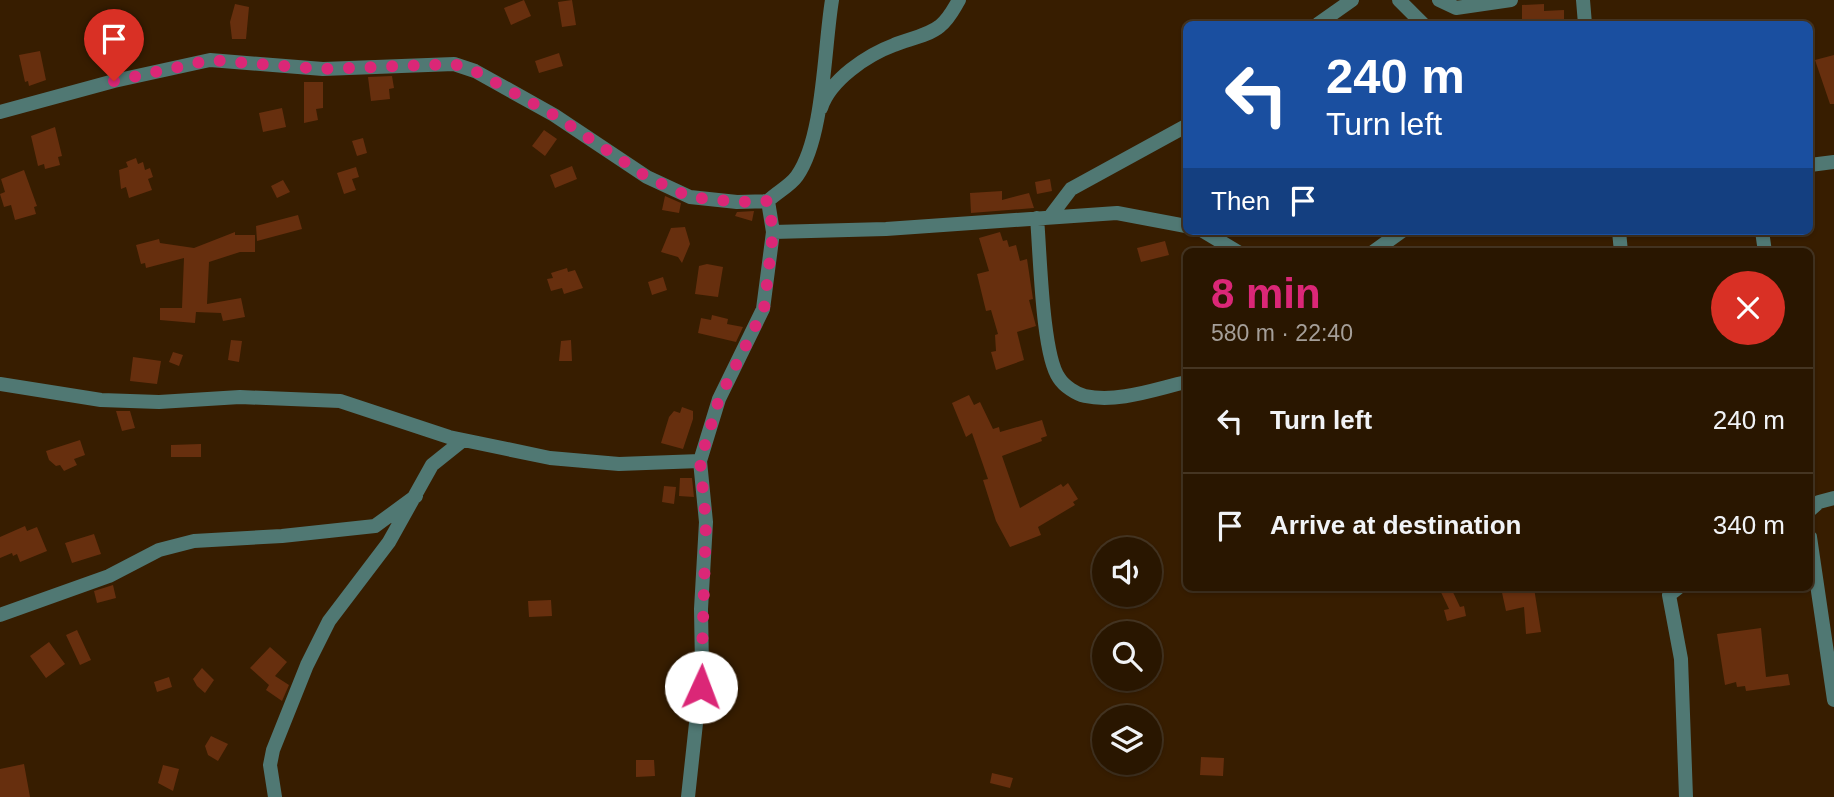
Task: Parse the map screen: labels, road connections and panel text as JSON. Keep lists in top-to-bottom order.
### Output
{
  "page": {
    "turn": ["240 m", "Turn left"],
    "then": "Then",
    "heading": ["8 min", "580 m · 22:40"],
    "list": [
      {
        "name": "Turn left",
        "value": "240 m"
      },
      {
        "name": "Arrive at destination",
        "value": "340 m"
      }
    ]
  }
}
